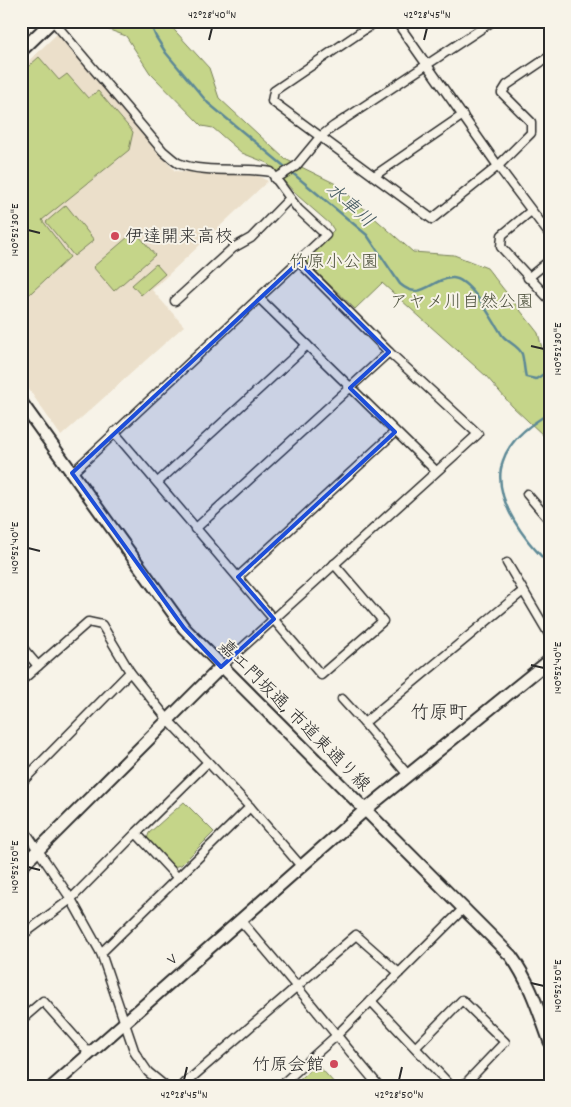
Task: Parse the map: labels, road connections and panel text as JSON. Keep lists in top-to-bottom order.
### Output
{
  "streets": {
    "street": ["嘉エ門坂通, 市道東通り線", "ｖ"]
  },
  "crossings": [
    ["嘉エ門坂通, 市道東通り線", "ｖ"]
  ],
  "districts": ["竹原町"],
  "water": ["水車川"],
  "parks": ["竹原小公園", "アヤメ川自然公園"],
  "places": ["伊達開来高校", "竹原会館"],
  "coordinates": [
    "42°28'40\"N",
    "42°28'45\"N",
    "140°52'30\"E",
    "140°52'40\"E",
    "140°52'50\"E",
    "42°28'50\"N"
  ]
}
